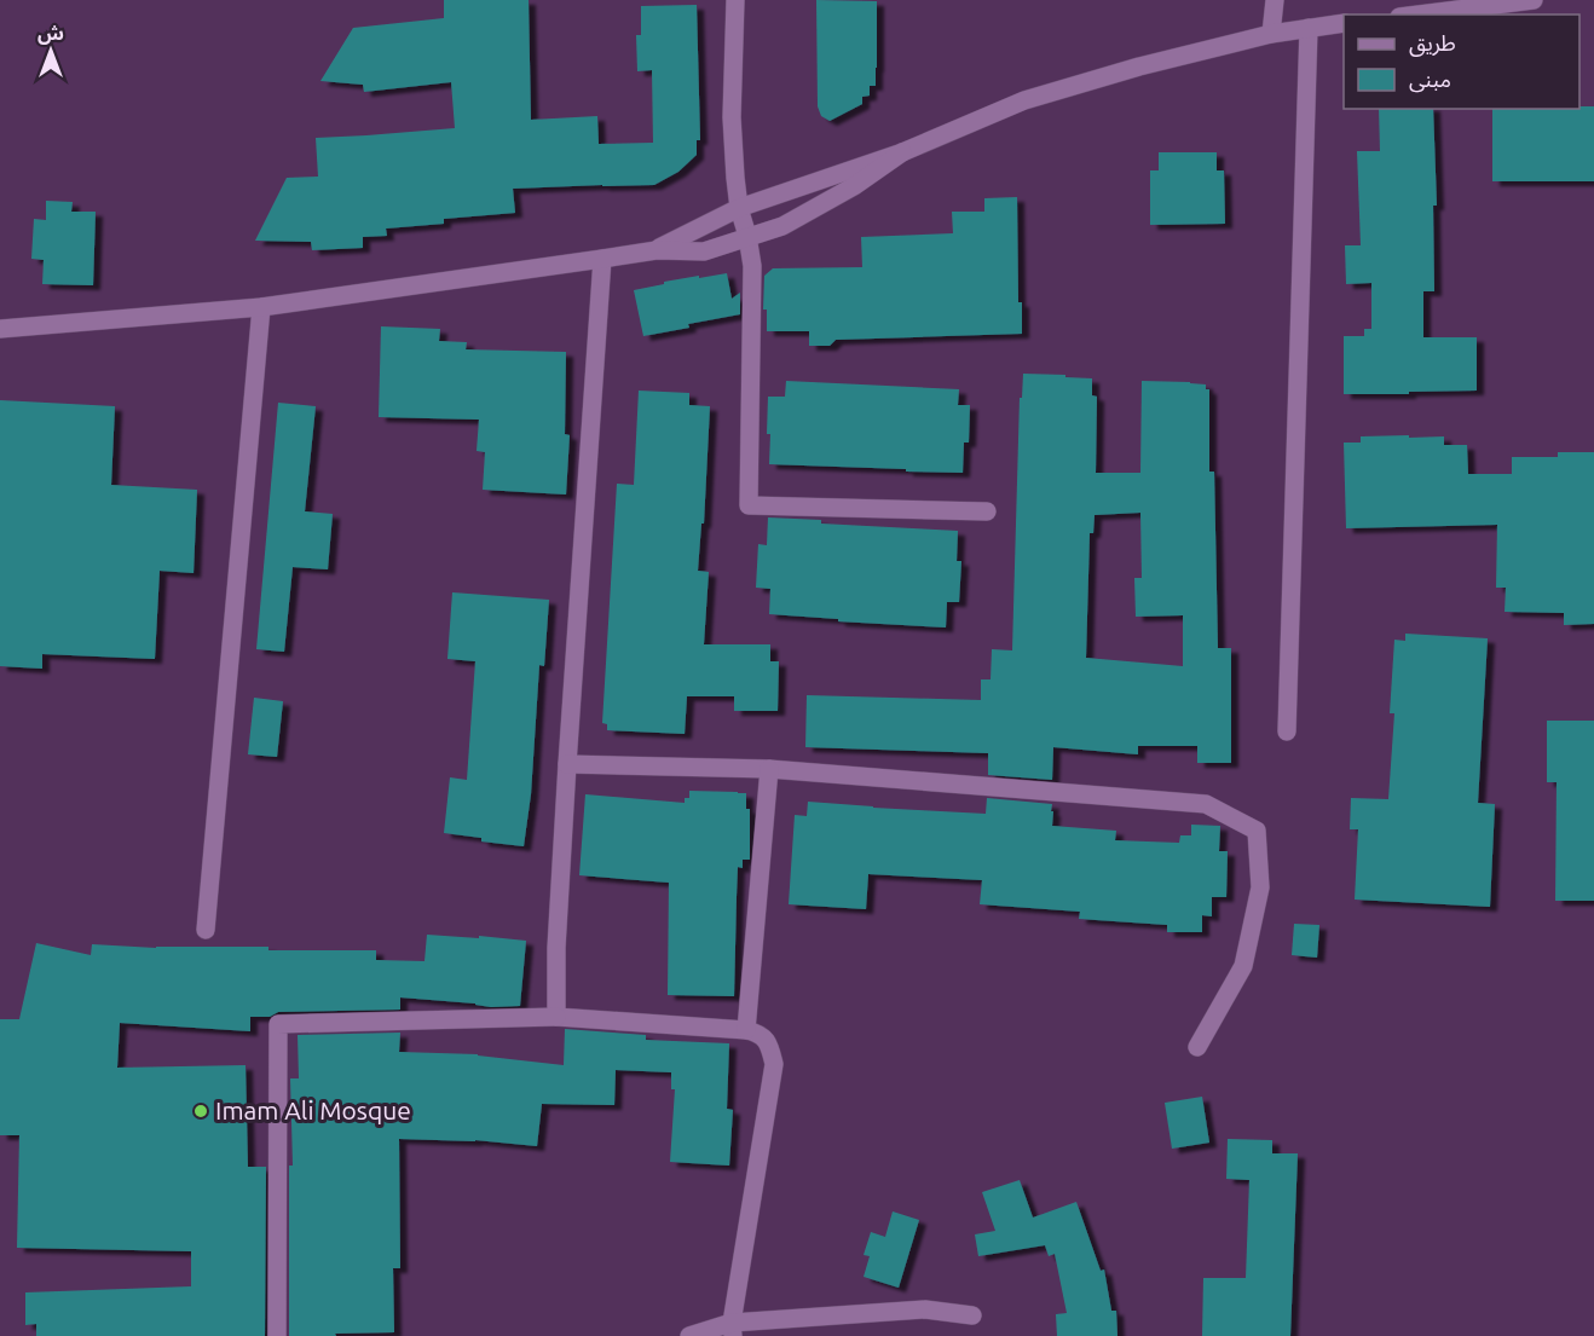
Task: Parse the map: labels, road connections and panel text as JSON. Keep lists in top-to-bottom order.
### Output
{
  "places": ["Imam Ali Mosque"],
  "legend": ["طريق", "مبنى"],
  "north": "top"
}
